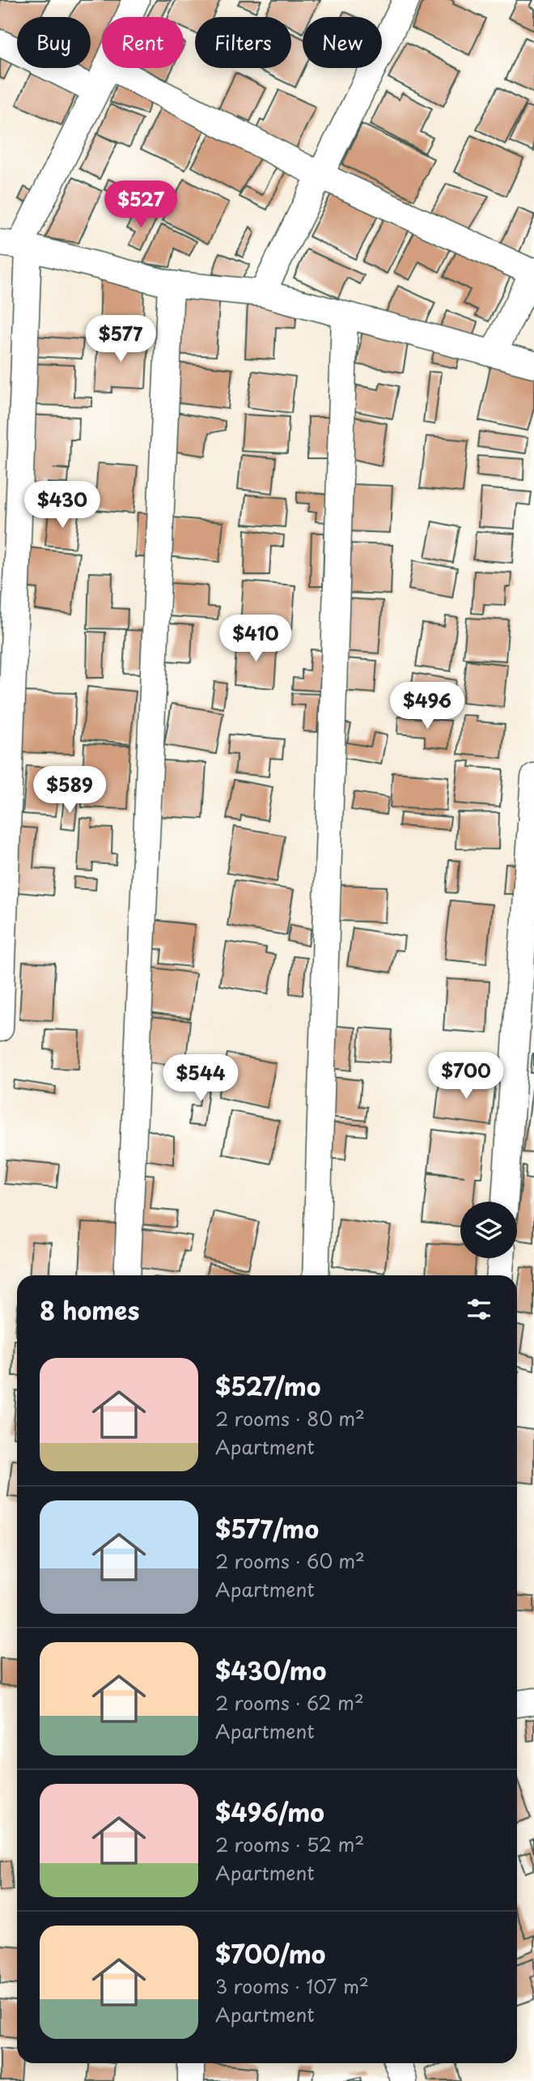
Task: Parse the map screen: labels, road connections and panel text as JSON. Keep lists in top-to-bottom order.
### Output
{
  "page": {
    "chip": [
      "Buy",
      "Rent",
      "Filters",
      "New"
    ],
    "price": [
      "$527",
      "$577",
      "$430",
      "$410",
      "$496",
      "$589",
      "$700",
      "$544"
    ],
    "heading": "8 homes",
    "list": [
      {
        "name": "$527/mo",
        "note": "2 rooms · 80 m² · Apartment"
      },
      {
        "name": "$577/mo",
        "note": "2 rooms · 60 m² · Apartment"
      },
      {
        "name": "$430/mo",
        "note": "2 rooms · 62 m² · Apartment"
      },
      {
        "name": "$496/mo",
        "note": "2 rooms · 52 m² · Apartment"
      },
      {
        "name": "$700/mo",
        "note": "3 rooms · 107 m² · Apartment"
      }
    ]
  }
}
